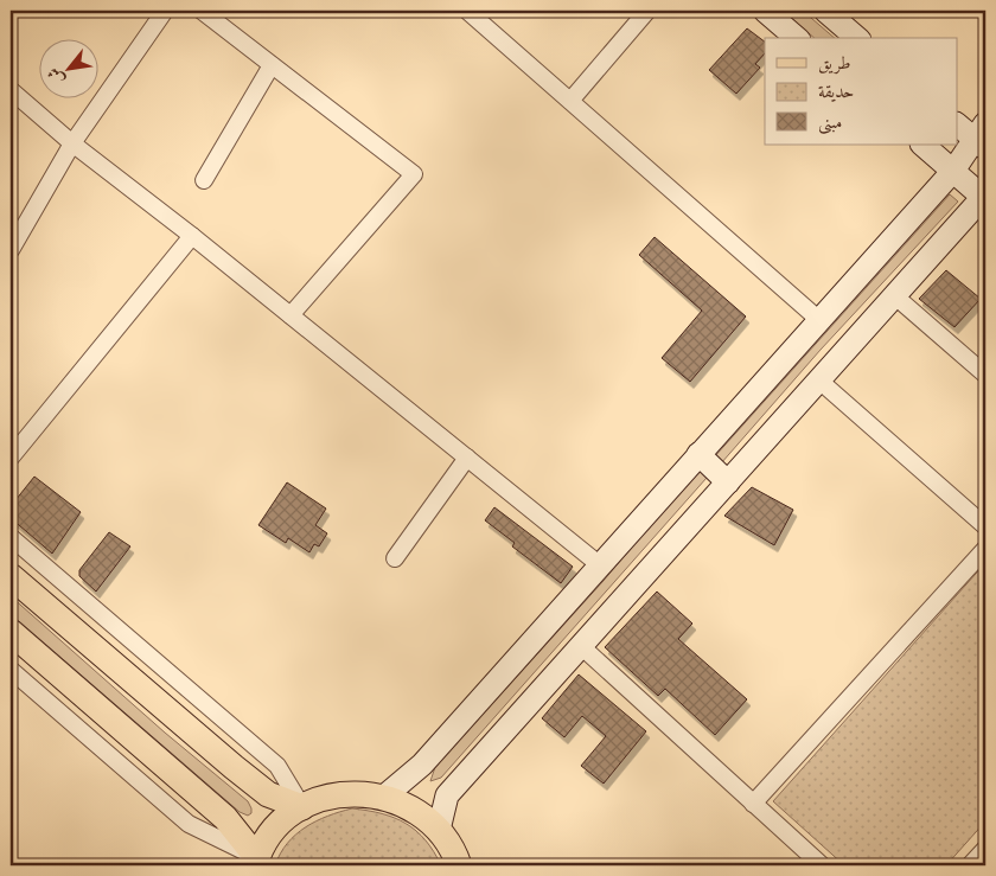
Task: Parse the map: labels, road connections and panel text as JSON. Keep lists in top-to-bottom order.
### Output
{
  "legend": ["طريق", "حديقة", "مبنى"],
  "north": "bottom left"
}
